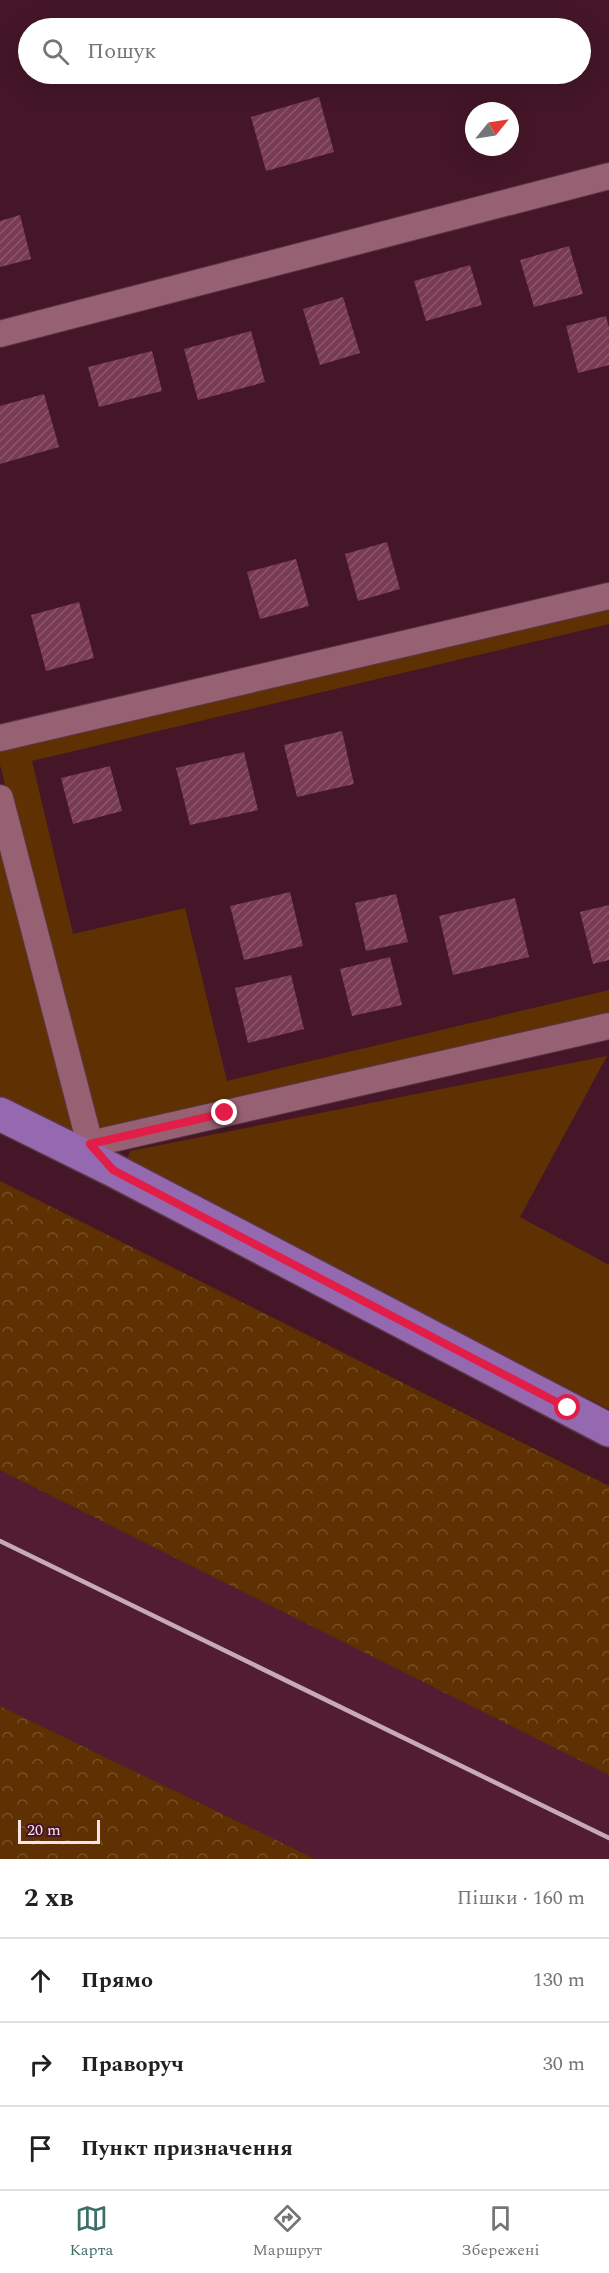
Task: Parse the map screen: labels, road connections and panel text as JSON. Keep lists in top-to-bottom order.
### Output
{
  "scale_bar": "20 m",
  "north": "top right",
  "page": {
    "search": "Пошук",
    "scale": "20 m",
    "heading": ["2 хв", "Пішки · 160 m"],
    "list": [
      ["Прямо", "130 m"],
      ["Праворуч", "30 m"],
      "Пункт призначення"
    ],
    "nav": ["Карта", "Маршрут", "Збережені"]
  }
}
